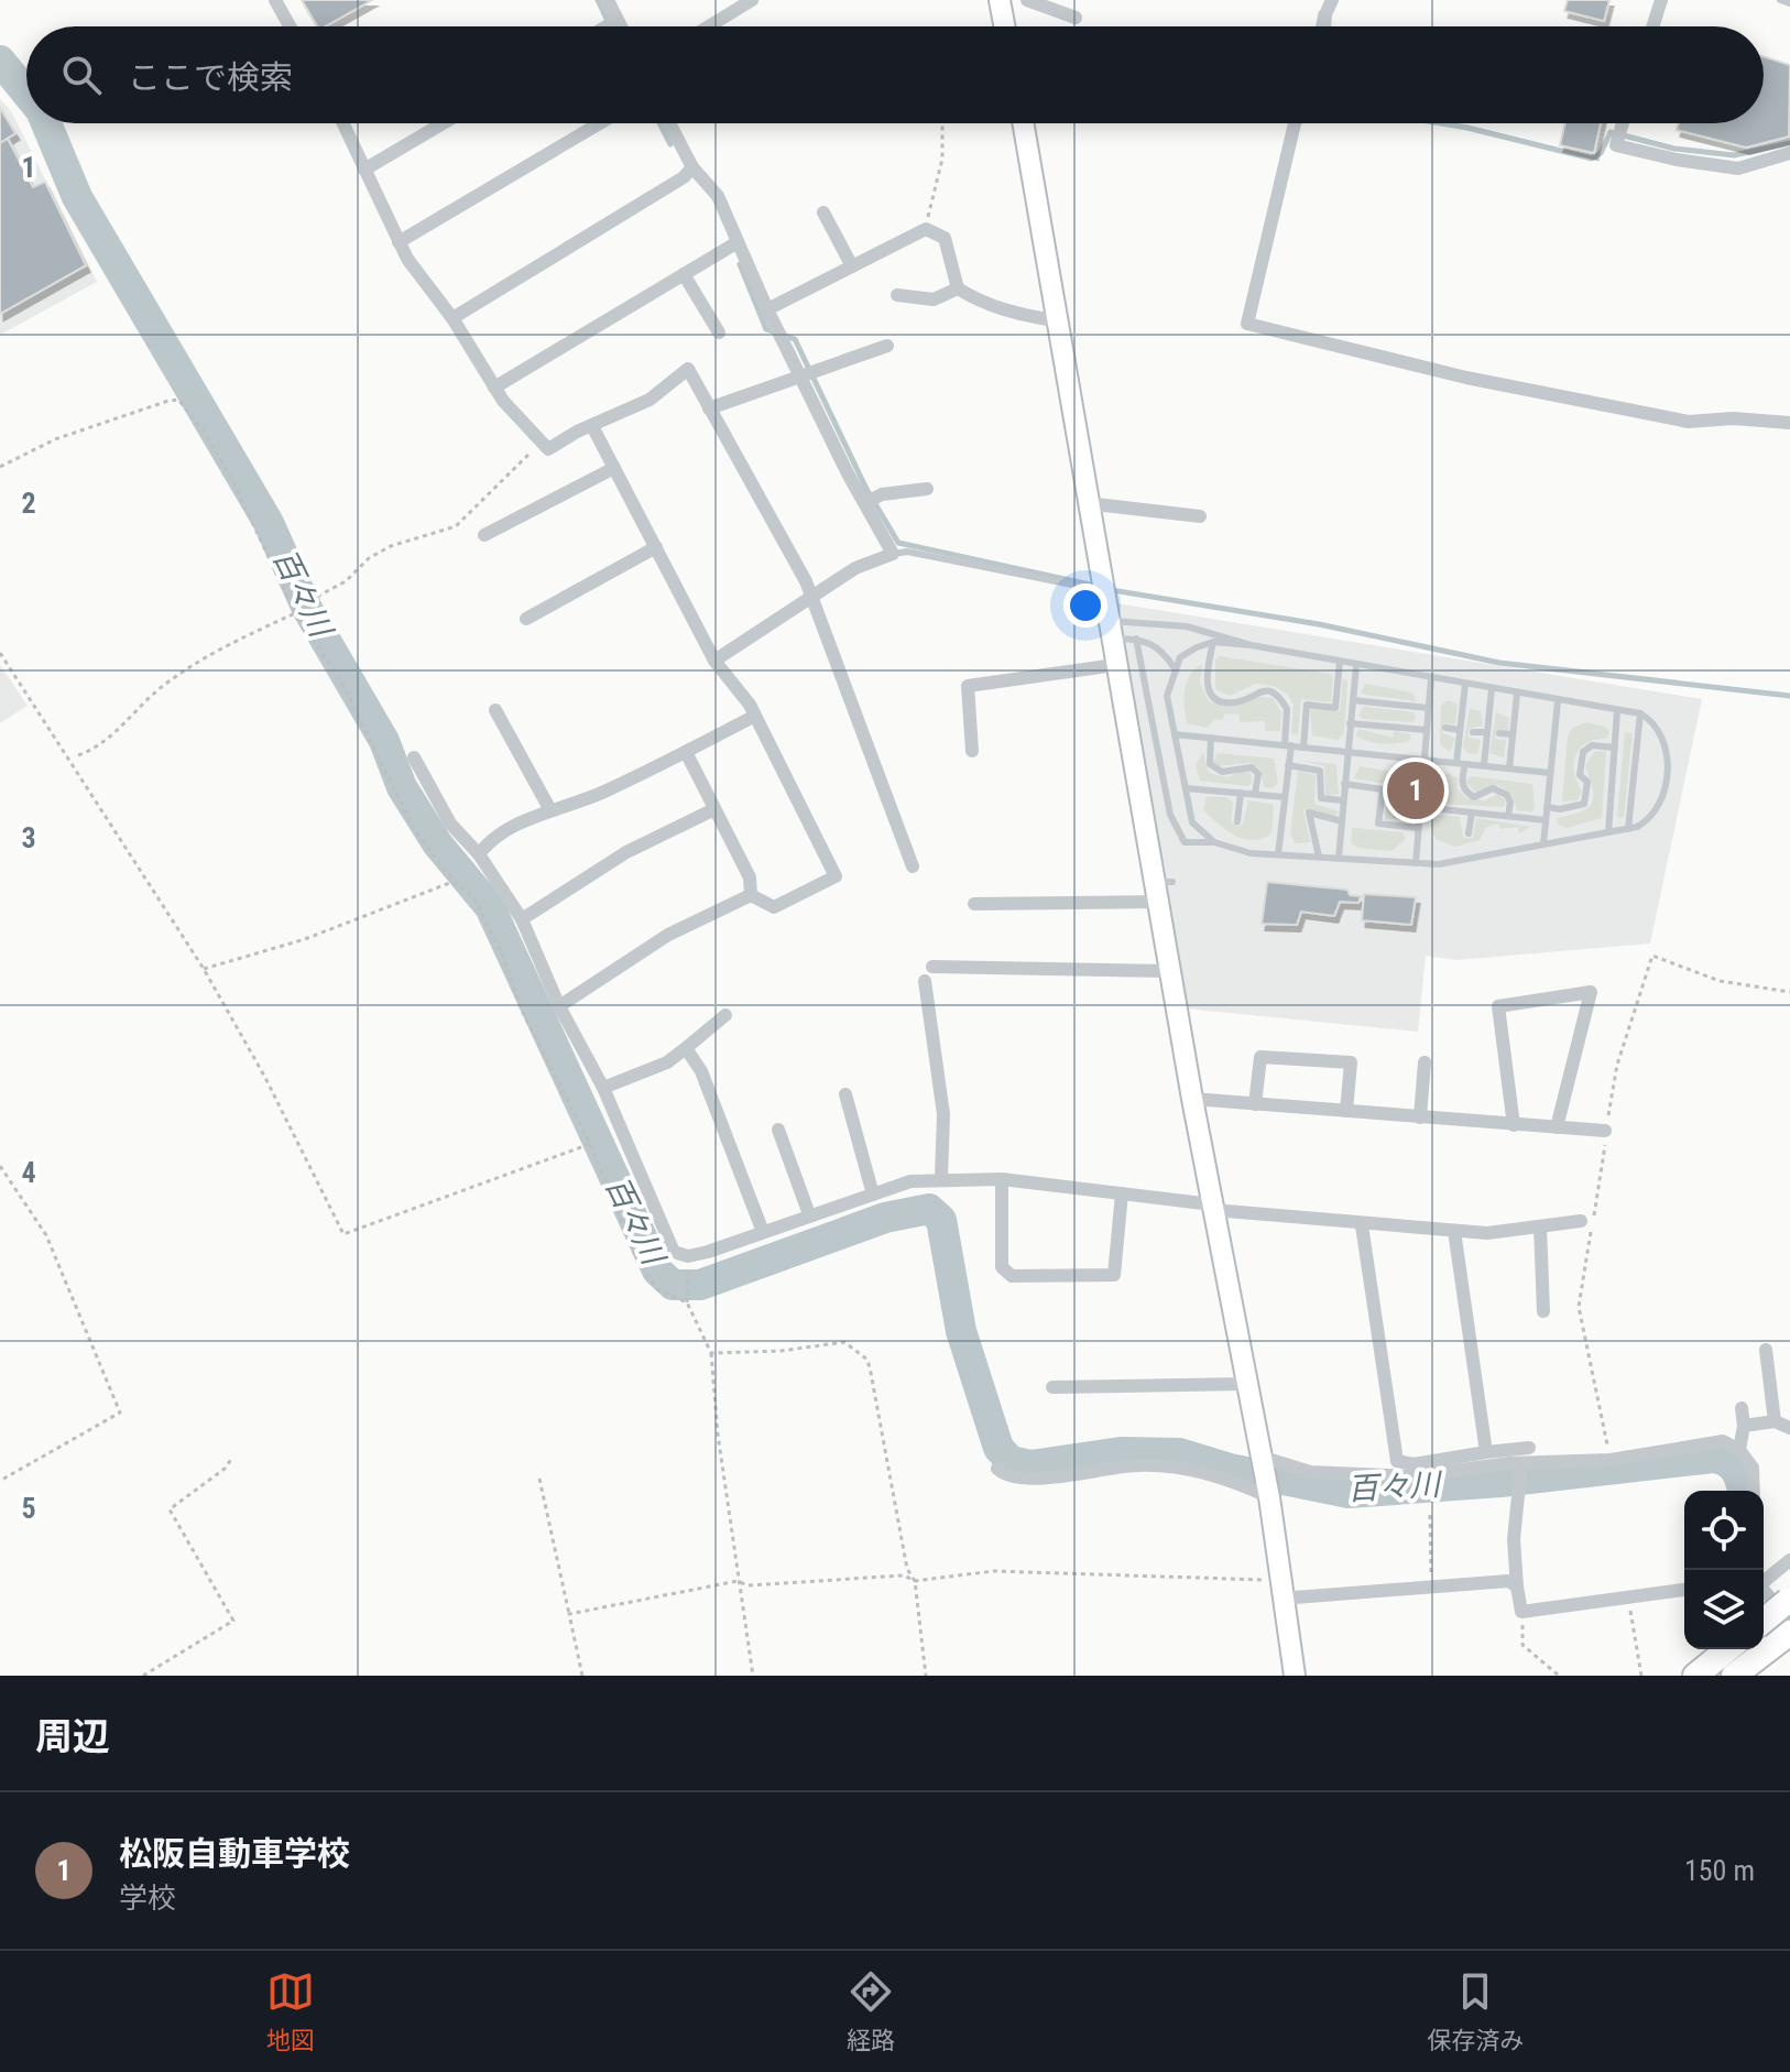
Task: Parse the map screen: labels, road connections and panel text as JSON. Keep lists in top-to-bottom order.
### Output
{
  "water": ["百々川"],
  "page": {
    "search": "ここで検索",
    "pins": "1",
    "heading": "周辺",
    "list": [
      {
        "mark": "1",
        "name": "松阪自動車学校",
        "note": "学校",
        "value": "150 m"
      }
    ],
    "nav": ["地図", "経路", "保存済み"]
  },
  "grid": {
    "rows": [
      "1",
      "2",
      "3",
      "4",
      "5"
    ]
  }
}
